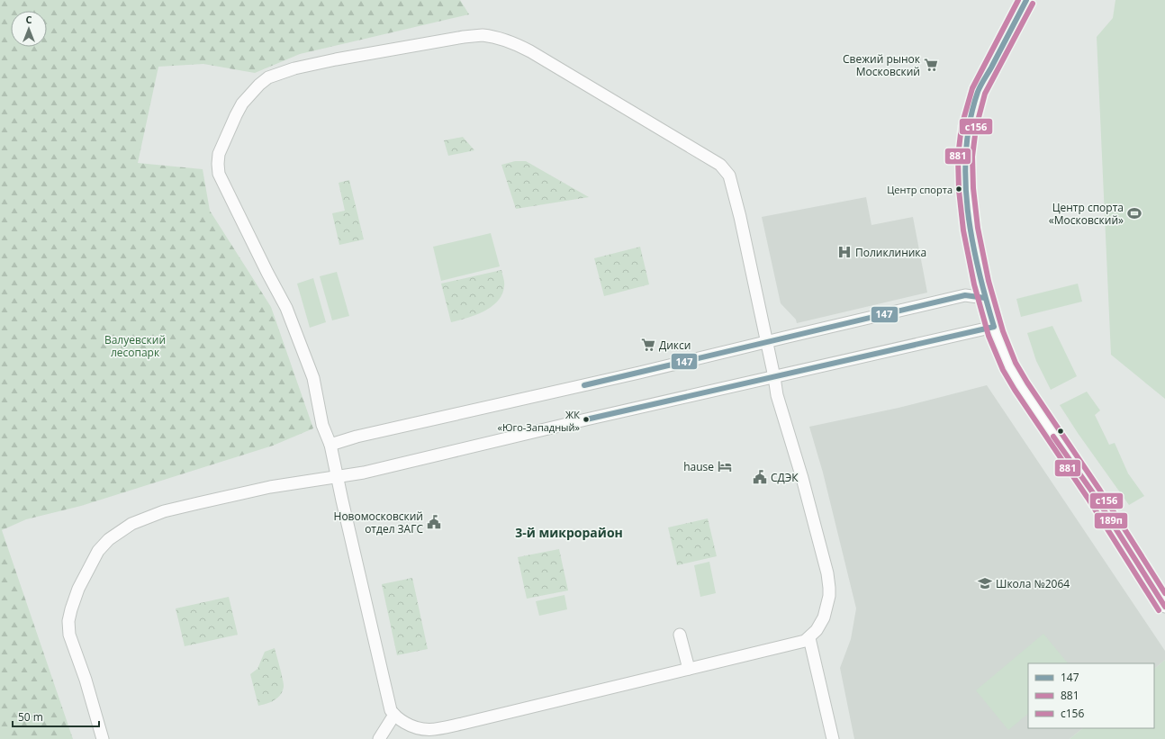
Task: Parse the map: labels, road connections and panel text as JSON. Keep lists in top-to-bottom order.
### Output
{
  "districts": ["3-й микрорайон"],
  "parks": ["Валуевский лесопарк"],
  "places": {
    "supermarket": ["Свежий рынок Московский", "Дикси"],
    "other": ["Центр спорта", "ЖК «Юго-Западный»"],
    "sports": ["Центр спорта «Московский»"],
    "hospital": ["Поликлиника"],
    "hotel": ["hause"],
    "public building": ["СДЭК", "Новомосковский отдел ЗАГС"],
    "school or university": ["Школа №2064"]
  },
  "lines": [
    "transit line 147",
    "transit line 881",
    "transit line с156",
    "transit line 189п"
  ],
  "legend": ["147", "881", "с156"],
  "scale_bar": "50 m",
  "north": "top"
}
